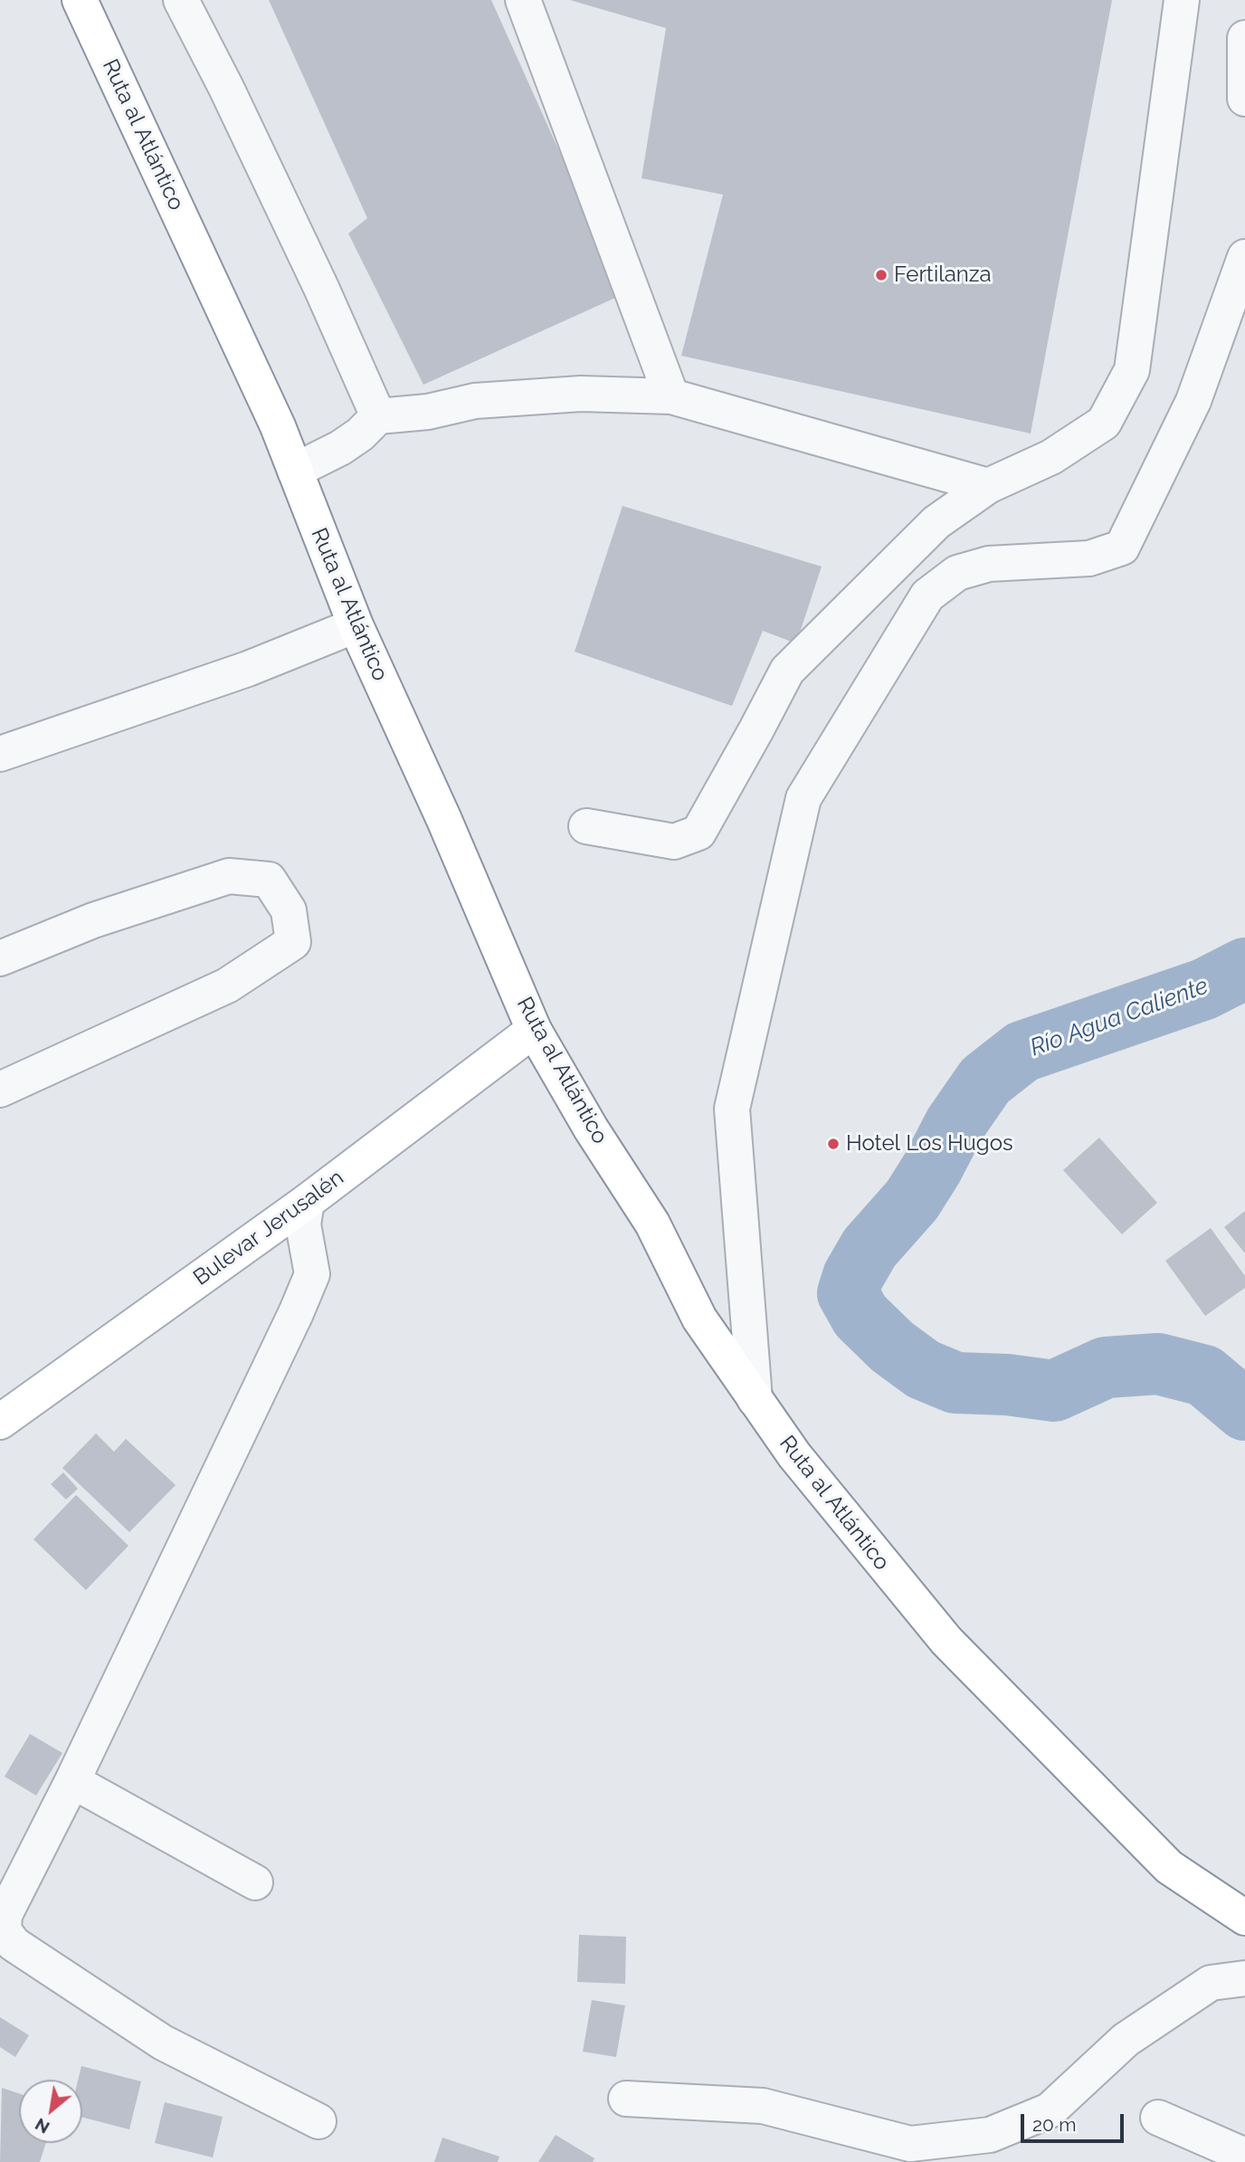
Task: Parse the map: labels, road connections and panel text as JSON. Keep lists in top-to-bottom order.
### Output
{
  "streets": {
    "main road": ["Ruta al Atlántico", "Bulevar Jerusalén"]
  },
  "crossings": [
    ["Ruta al Atlántico", "Bulevar Jerusalén"]
  ],
  "water": ["Río Agua Caliente"],
  "places": ["Fertilanza", "Hotel Los Hugos"],
  "scale_bar": "20 m",
  "north": "bottom left"
}
